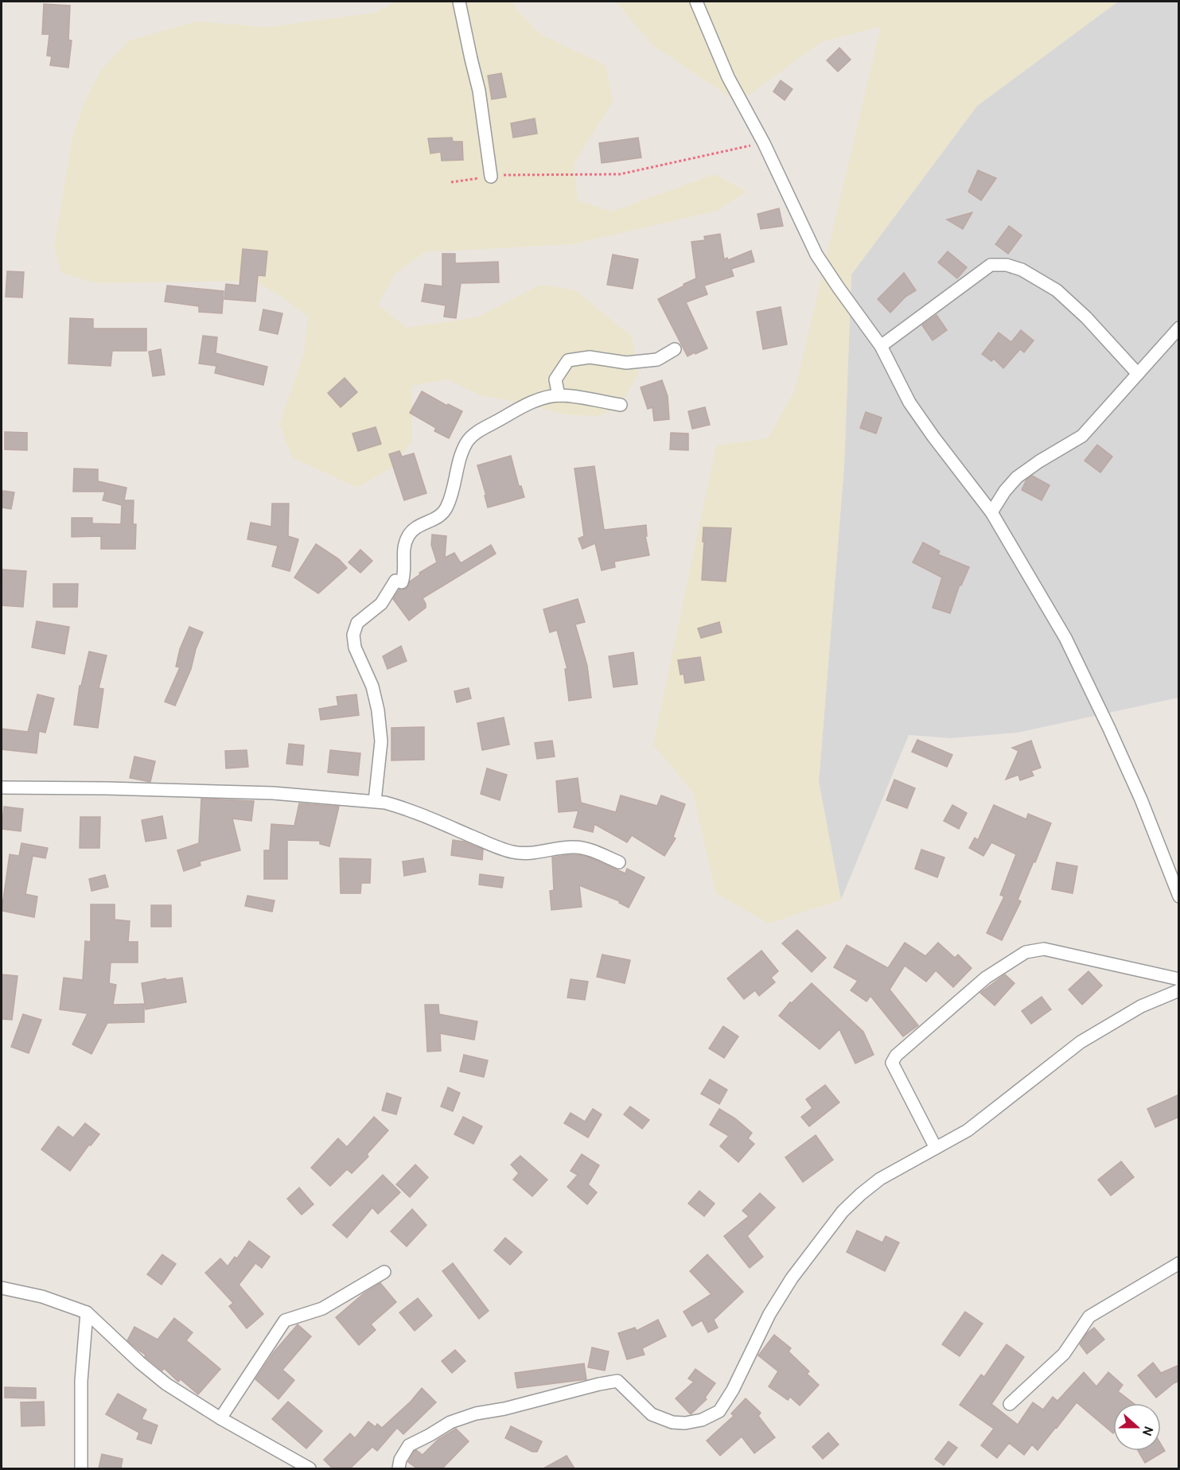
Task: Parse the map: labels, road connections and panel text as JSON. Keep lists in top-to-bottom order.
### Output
{
  "north": "right"
}
